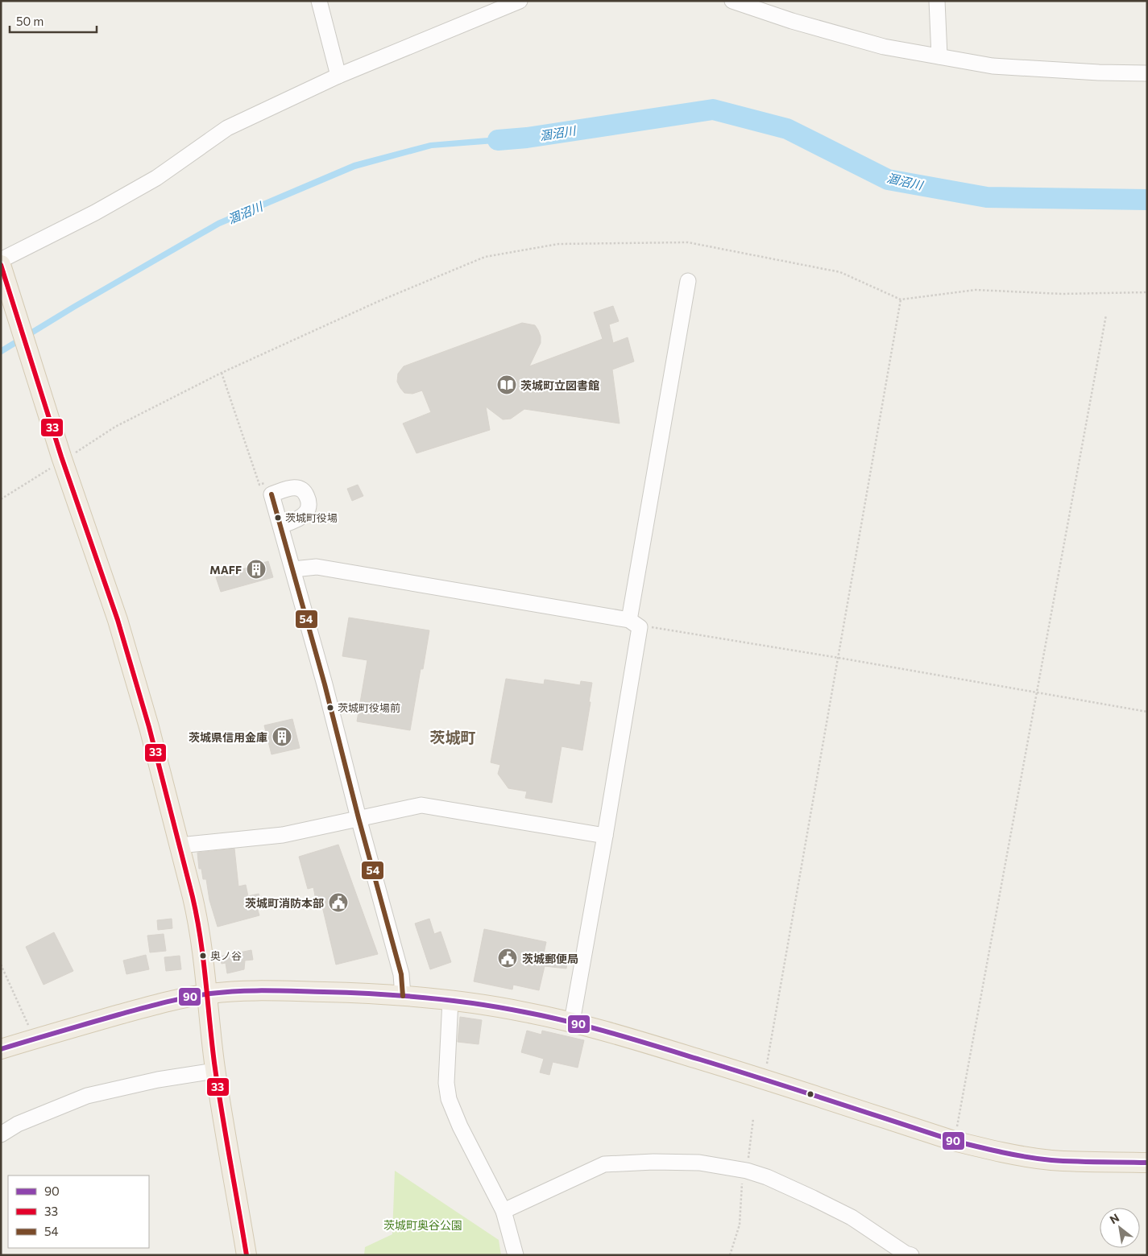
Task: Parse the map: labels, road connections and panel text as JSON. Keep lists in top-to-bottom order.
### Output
{
  "districts": ["茨城町"],
  "water": ["涸沼川"],
  "parks": ["茨城町奥谷公園"],
  "places": {
    "library": ["茨城町立図書館"],
    "other": ["茨城町役場", "茨城町役場前", "奥ノ谷"],
    "building": ["MAFF", "茨城県信用金庫"],
    "public building": ["茨城町消防本部", "茨城郵便局"]
  },
  "lines": ["transit line 33", "transit line 54", "transit line 90"],
  "legend": ["90", "33", "54"],
  "scale_bar": "50 m",
  "north": "top left"
}
